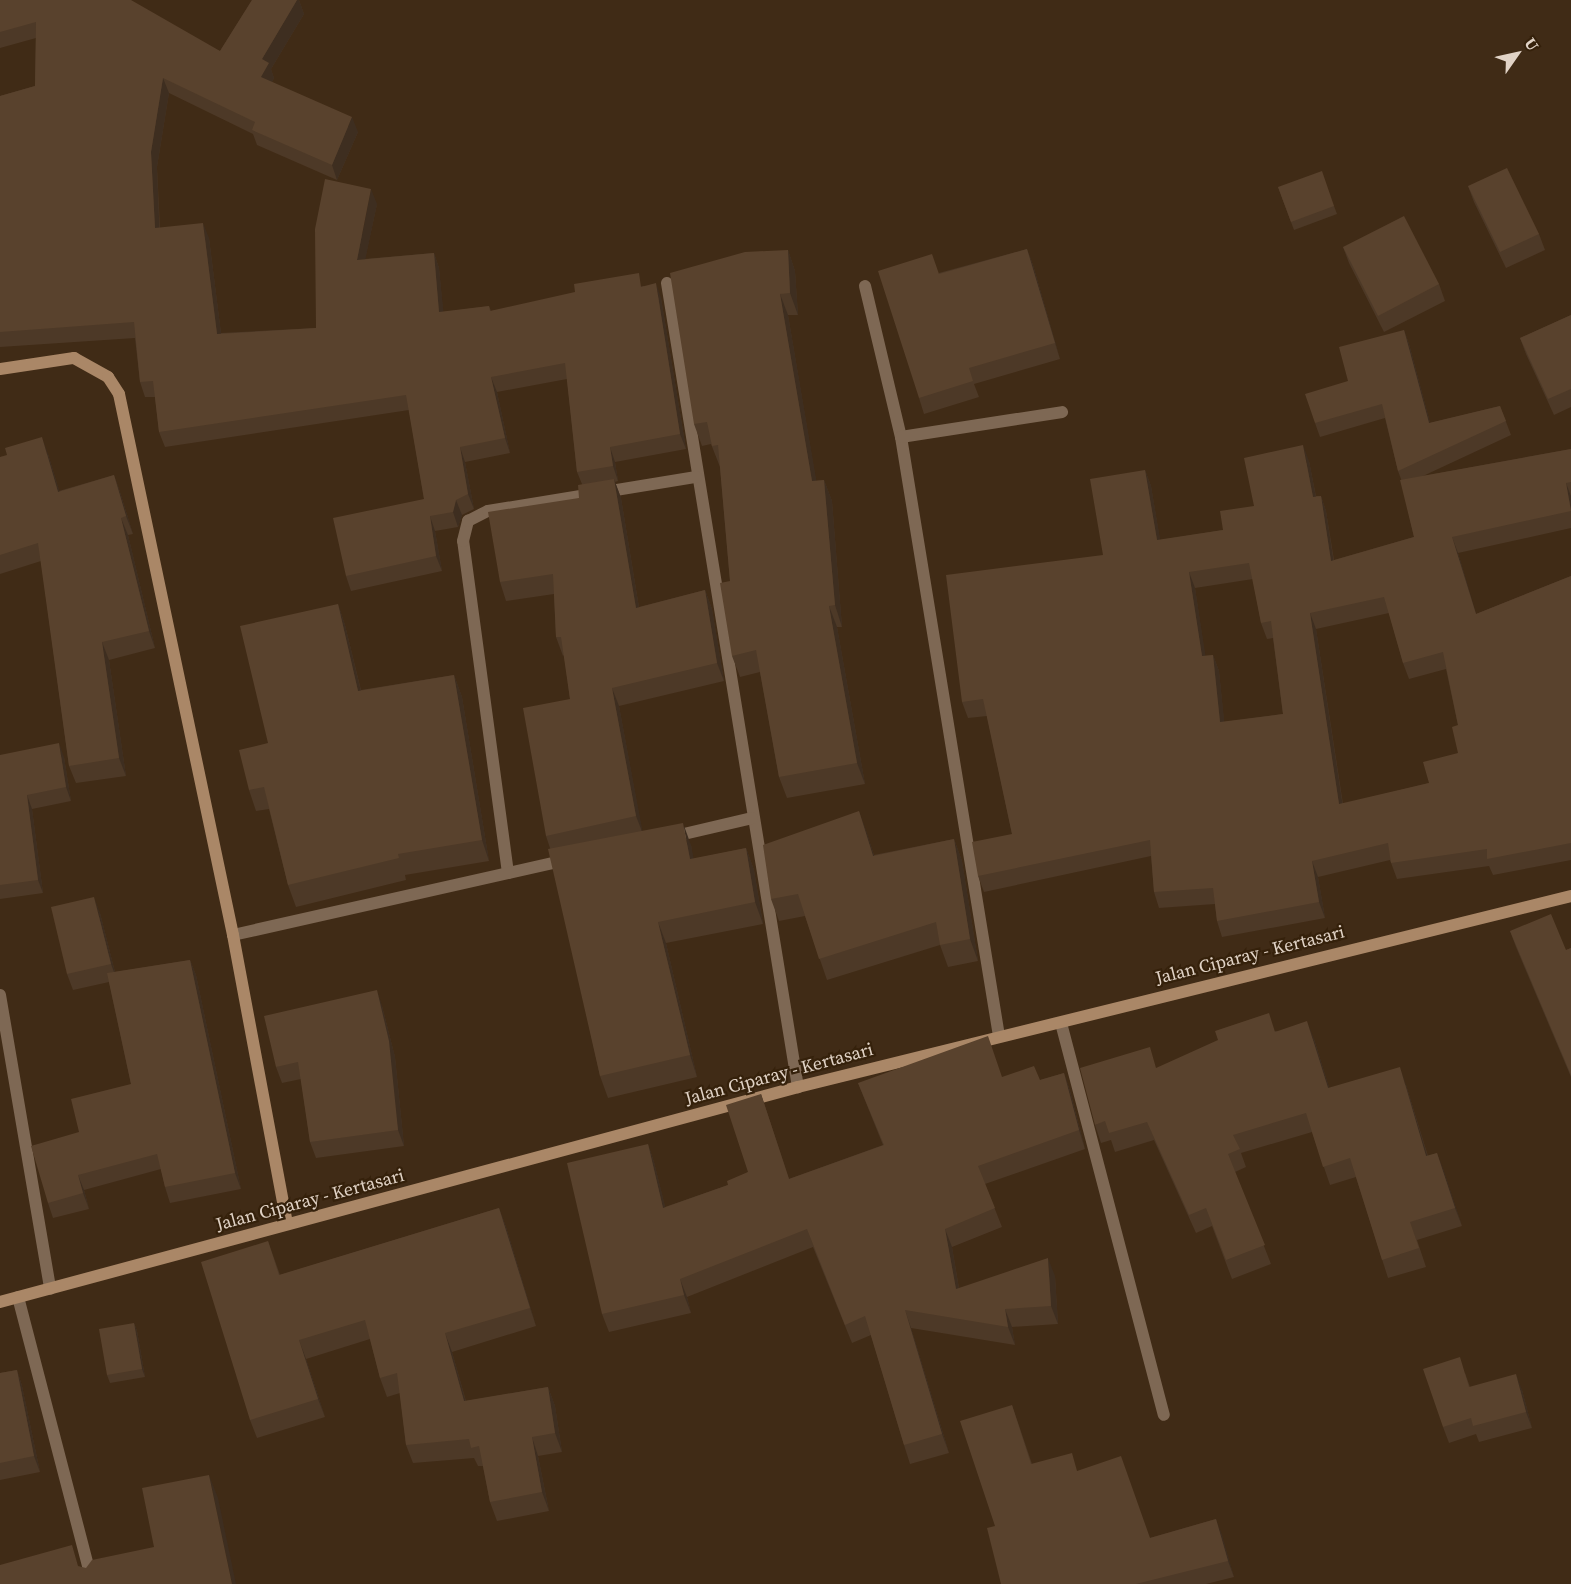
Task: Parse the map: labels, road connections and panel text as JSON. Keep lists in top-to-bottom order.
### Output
{
  "streets": {
    "main road": ["Jalan Ciparay - Kertasari"]
  },
  "north": "top right"
}
